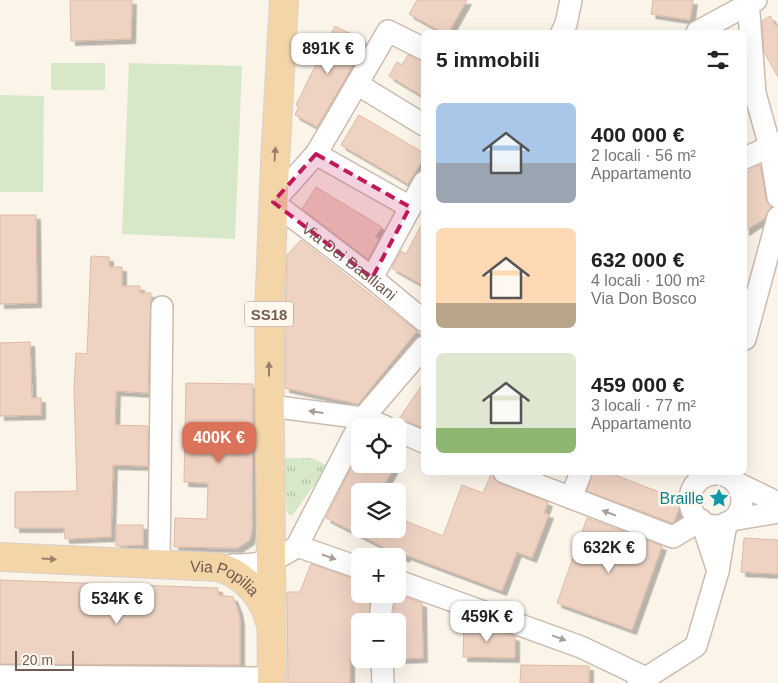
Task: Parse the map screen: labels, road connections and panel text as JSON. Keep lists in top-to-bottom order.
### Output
{
  "streets": {
    "main road": ["SS18", "Via Popilia"],
    "street": ["Via Dei Basiliani"]
  },
  "crossings": [
    ["Via Dei Basiliani", "SS18"],
    ["SS18", "Via Popilia"]
  ],
  "one_way": ["Via Popilia"],
  "places": {
    "place": ["Braille"]
  },
  "scale_bar": "20 m",
  "page": {
    "heading": "5 immobili",
    "price": [
      "891K €",
      "400K €",
      "632K €",
      "534K €",
      "459K €"
    ],
    "list": [
      {
        "name": "400 000 €",
        "note": "2 locali · 56 m² · Appartamento"
      },
      {
        "name": "632 000 €",
        "note": "4 locali · 100 m² · Via Don Bosco"
      },
      {
        "name": "459 000 €",
        "note": "3 locali · 77 m² · Appartamento"
      }
    ],
    "map_buttons": ["+", "−"],
    "scale": "20 m"
  }
}
